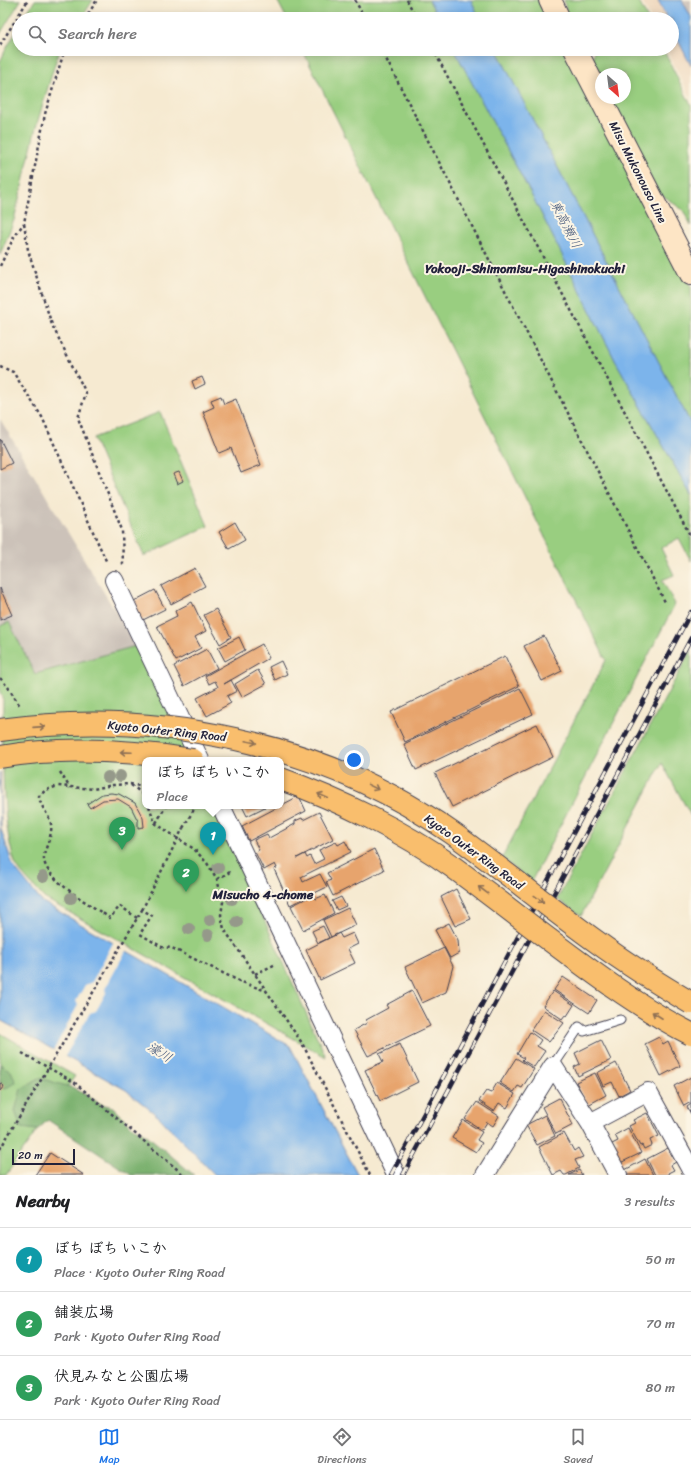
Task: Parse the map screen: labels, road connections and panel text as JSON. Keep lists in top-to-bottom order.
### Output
{
  "streets": {
    "main road": ["Misu Mukonouso Line", "Kyoto Outer Ring Road"]
  },
  "districts": ["Yokooji-Shimomisu-Higashinokuchi", "Misucho 4-chome"],
  "water": ["東高瀬川", "濠川"],
  "scale_bar": "20 m",
  "north": "bottom right",
  "page": {
    "search": "Search here",
    "popup": ["ぼち ぼち いこか", "Place"],
    "pins": ["3", "1", "2"],
    "scale": "20 m",
    "heading": ["Nearby", "3 results"],
    "list": [
      {
        "mark": "1",
        "name": "ぼち ぼち いこか",
        "note": "Place · Kyoto Outer Ring Road",
        "value": "50 m"
      },
      {
        "mark": "2",
        "name": "舗装広場",
        "note": "Park · Kyoto Outer Ring Road",
        "value": "70 m"
      },
      {
        "mark": "3",
        "name": "伏見みなと公園広場",
        "note": "Park · Kyoto Outer Ring Road",
        "value": "80 m"
      }
    ],
    "nav": ["Map", "Directions", "Saved"]
  }
}
